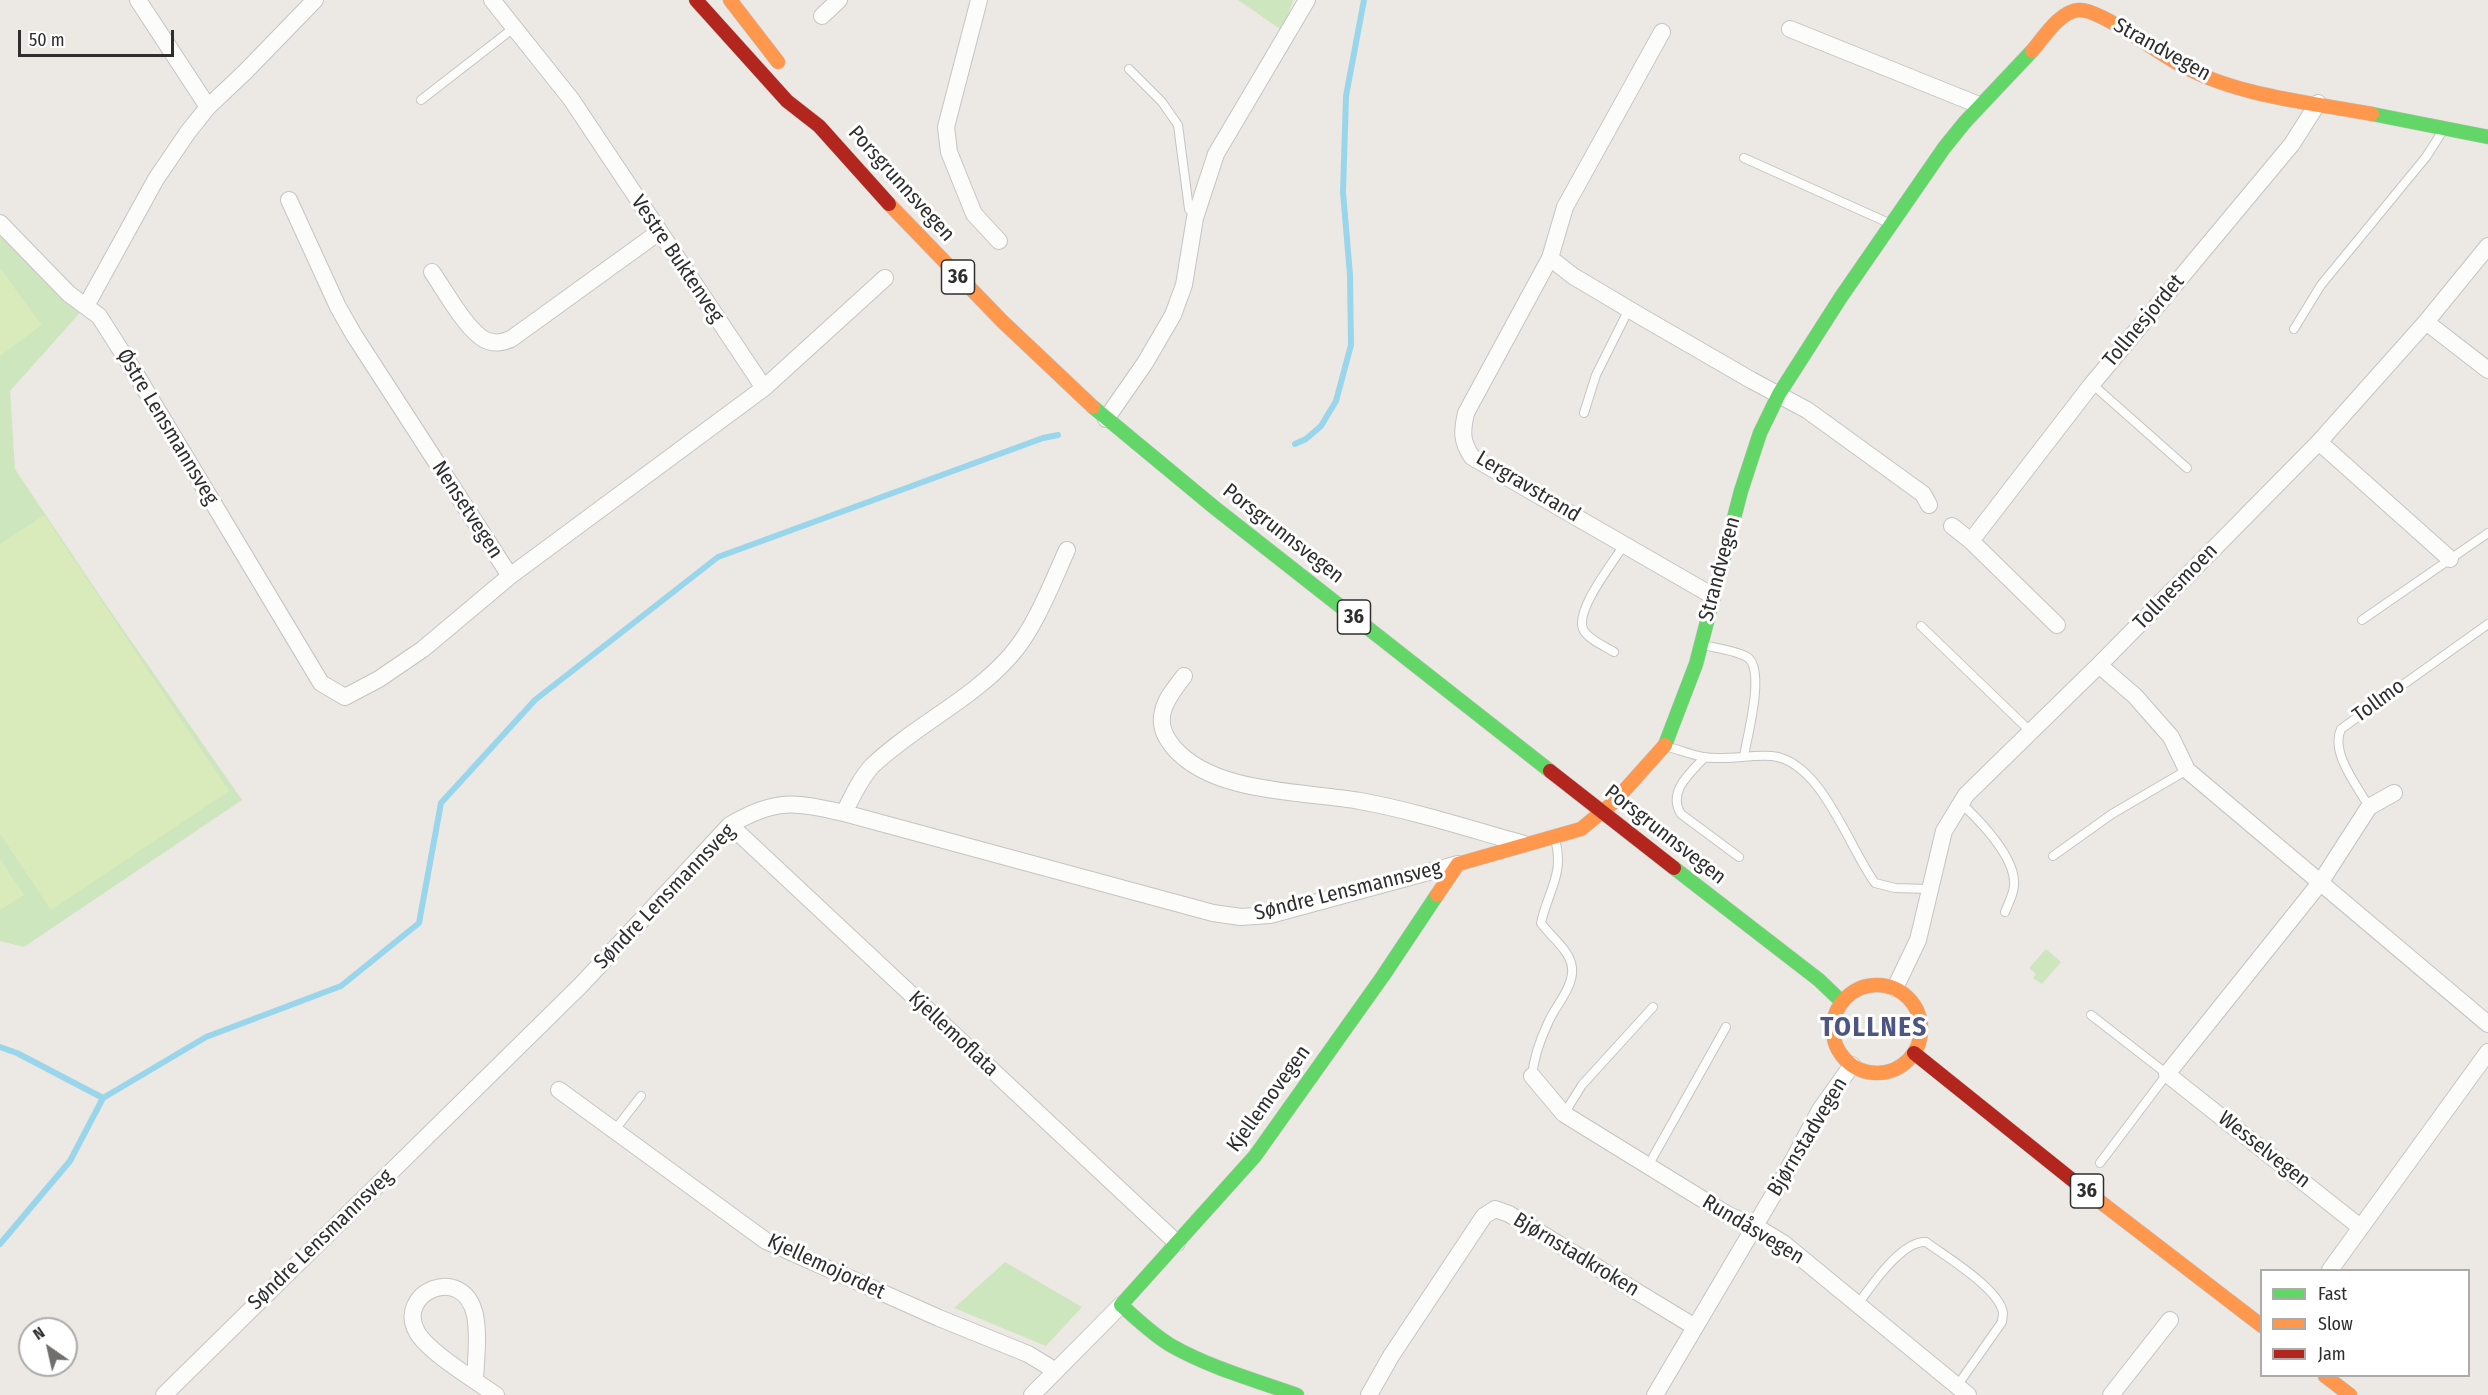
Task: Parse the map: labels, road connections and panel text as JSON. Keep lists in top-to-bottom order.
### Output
{
  "streets": {
    "main road": [
      "Strandvegen",
      "Porsgrunnsvegen",
      "36",
      "Kjellemovegen"
    ],
    "street": [
      "Vestre Buktenveg",
      "Tollnesjordet",
      "Østre Lensmannsveg",
      "Lergravstrand",
      "Nensetvegen",
      "Tollnesmoen",
      "Søndre Lensmannsveg",
      "Kjellemoflata",
      "Bjørnstadvegen",
      "Wesselvegen",
      "Rundåsvegen",
      "Bjørnstadkroken",
      "Kjellemojordet"
    ],
    "lane": ["Tollmo"]
  },
  "crossings": [
    ["Strandvegen", "Porsgrunnsvegen"],
    ["Strandvegen", "Tollnesjordet"],
    ["Strandvegen", "Lergravstrand"],
    ["Porsgrunnsvegen", "36"],
    ["Porsgrunnsvegen", "Tollnesmoen"],
    ["Porsgrunnsvegen", "Bjørnstadvegen"],
    ["Vestre Buktenveg", "Nensetvegen"],
    ["36", "Tollnesmoen"],
    ["36", "Bjørnstadvegen"],
    ["Østre Lensmannsveg", "Nensetvegen"],
    ["Tollnesmoen", "Bjørnstadvegen"],
    ["Søndre Lensmannsveg", "Kjellemoflata"],
    ["Søndre Lensmannsveg", "Kjellemovegen"],
    ["Kjellemoflata", "Kjellemovegen"],
    ["Bjørnstadvegen", "Rundåsvegen"],
    ["Bjørnstadvegen", "Bjørnstadkroken"]
  ],
  "districts": ["TOLLNES"],
  "legend": ["Fast", "Slow", "Jam"],
  "scale_bar": "50 m",
  "north": "top left"
}
